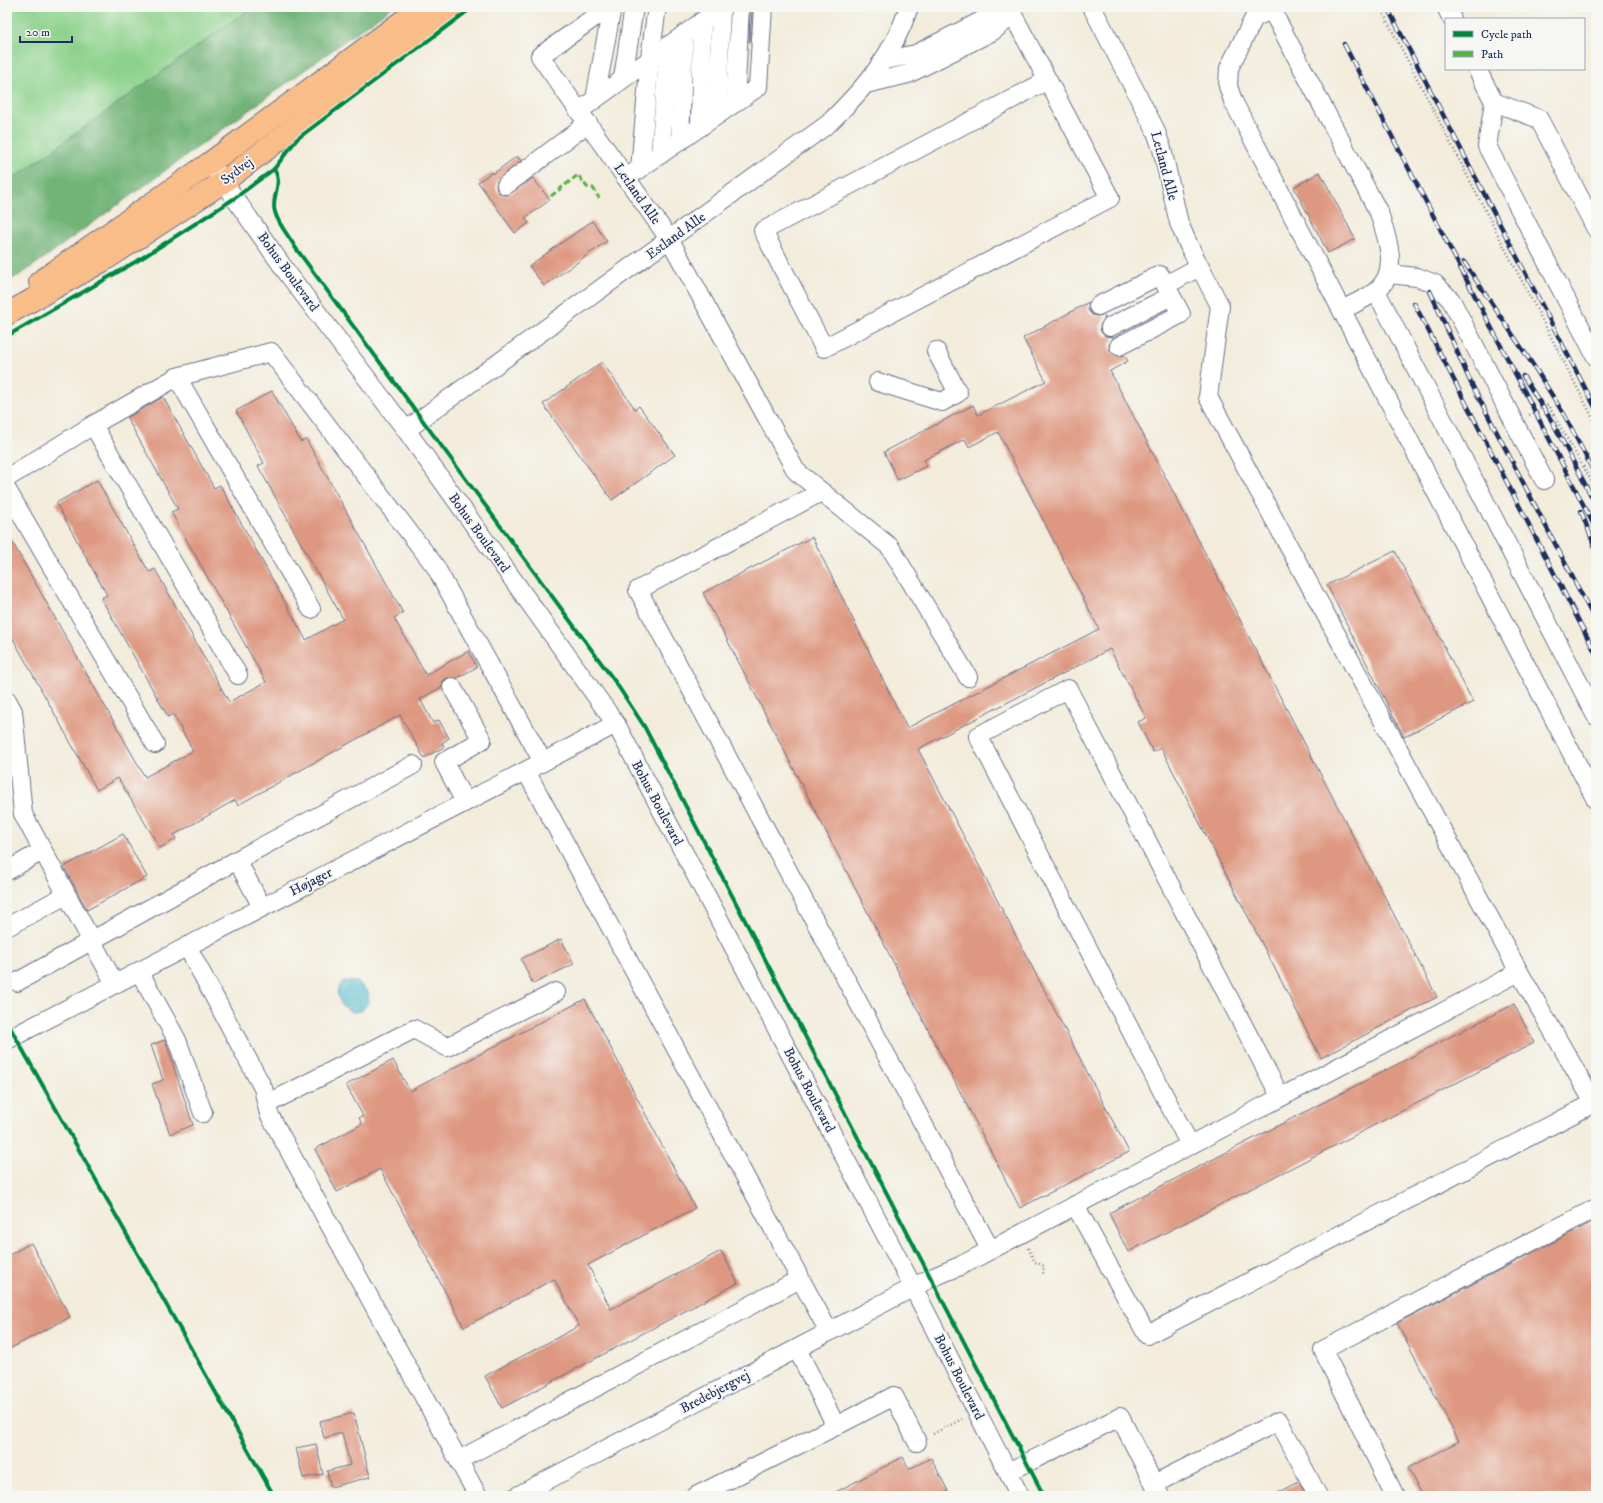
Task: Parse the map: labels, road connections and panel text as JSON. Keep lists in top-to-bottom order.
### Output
{
  "streets": {
    "main road": ["Sydvej"],
    "street": [
      "Letland Alle",
      "Estland Alle",
      "Bohus Boulevard",
      "Højager",
      "Bredebjergvej"
    ]
  },
  "crossings": [
    ["Letland Alle", "Estland Alle"],
    ["Letland Alle", "Bredebjergvej"],
    ["Sydvej", "Bohus Boulevard"],
    ["Estland Alle", "Bohus Boulevard"],
    ["Bohus Boulevard", "Højager"],
    ["Bohus Boulevard", "Bredebjergvej"]
  ],
  "legend": ["Cycle path", "Path"],
  "scale_bar": "20 m"
}
